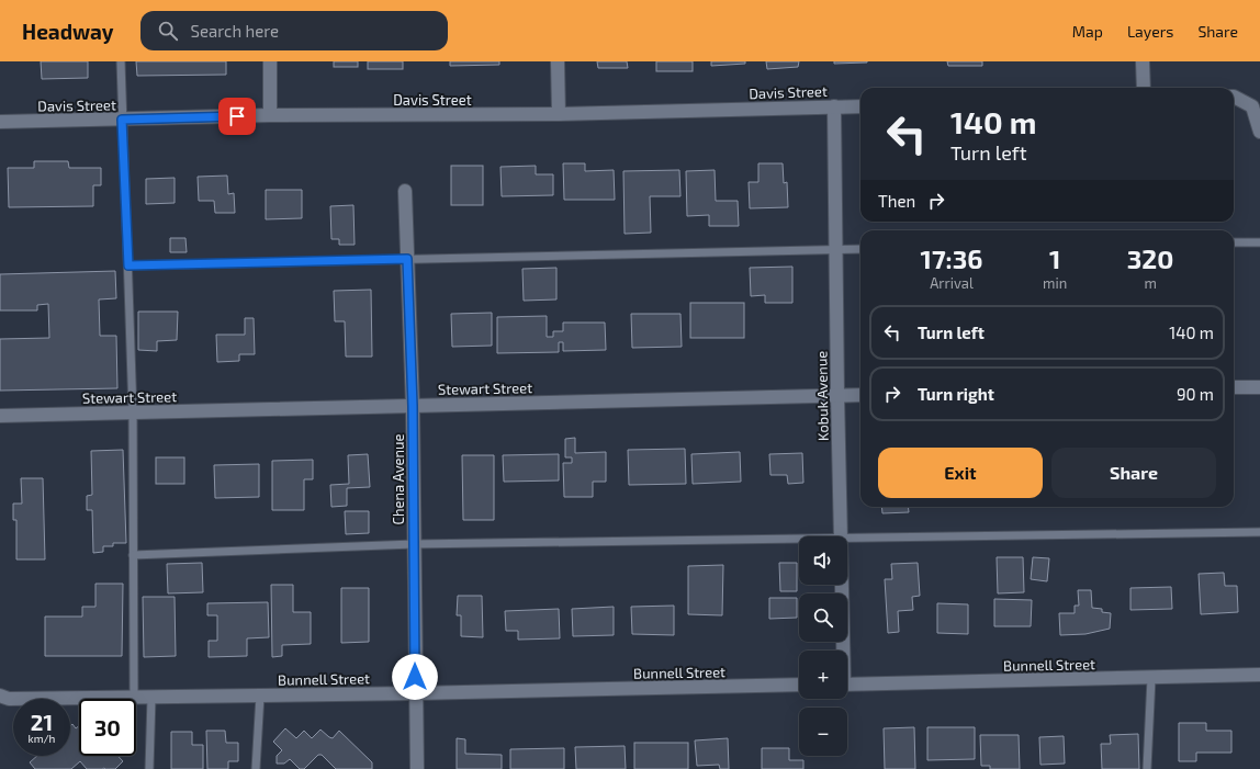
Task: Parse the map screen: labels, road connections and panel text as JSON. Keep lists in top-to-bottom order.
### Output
{
  "streets": {
    "street": [
      "Davis Street",
      "Stewart Street",
      "Kobuk Avenue",
      "Chena Avenue",
      "Bunnell Street"
    ]
  },
  "crossings": [
    ["Davis Street", "Kobuk Avenue"],
    ["Stewart Street", "Kobuk Avenue"],
    ["Stewart Street", "Chena Avenue"],
    ["Chena Avenue", "Bunnell Street"]
  ],
  "page": {
    "header": "Headway",
    "search": "Search here",
    "nav": ["Map", "Layers", "Share"],
    "turn": ["140 m", "Turn left"],
    "then": "Then",
    "eta": [
      "17:36",
      "Arrival",
      "1",
      "min",
      "320",
      "m"
    ],
    "list": [
      {
        "name": "Turn left",
        "value": "140 m"
      },
      {
        "name": "Turn right",
        "value": "90 m"
      }
    ],
    "buttons": ["Exit", "Share"],
    "map_buttons": ["+", "−"],
    "speed": "21 km/h",
    "limit": "30"
  }
}
